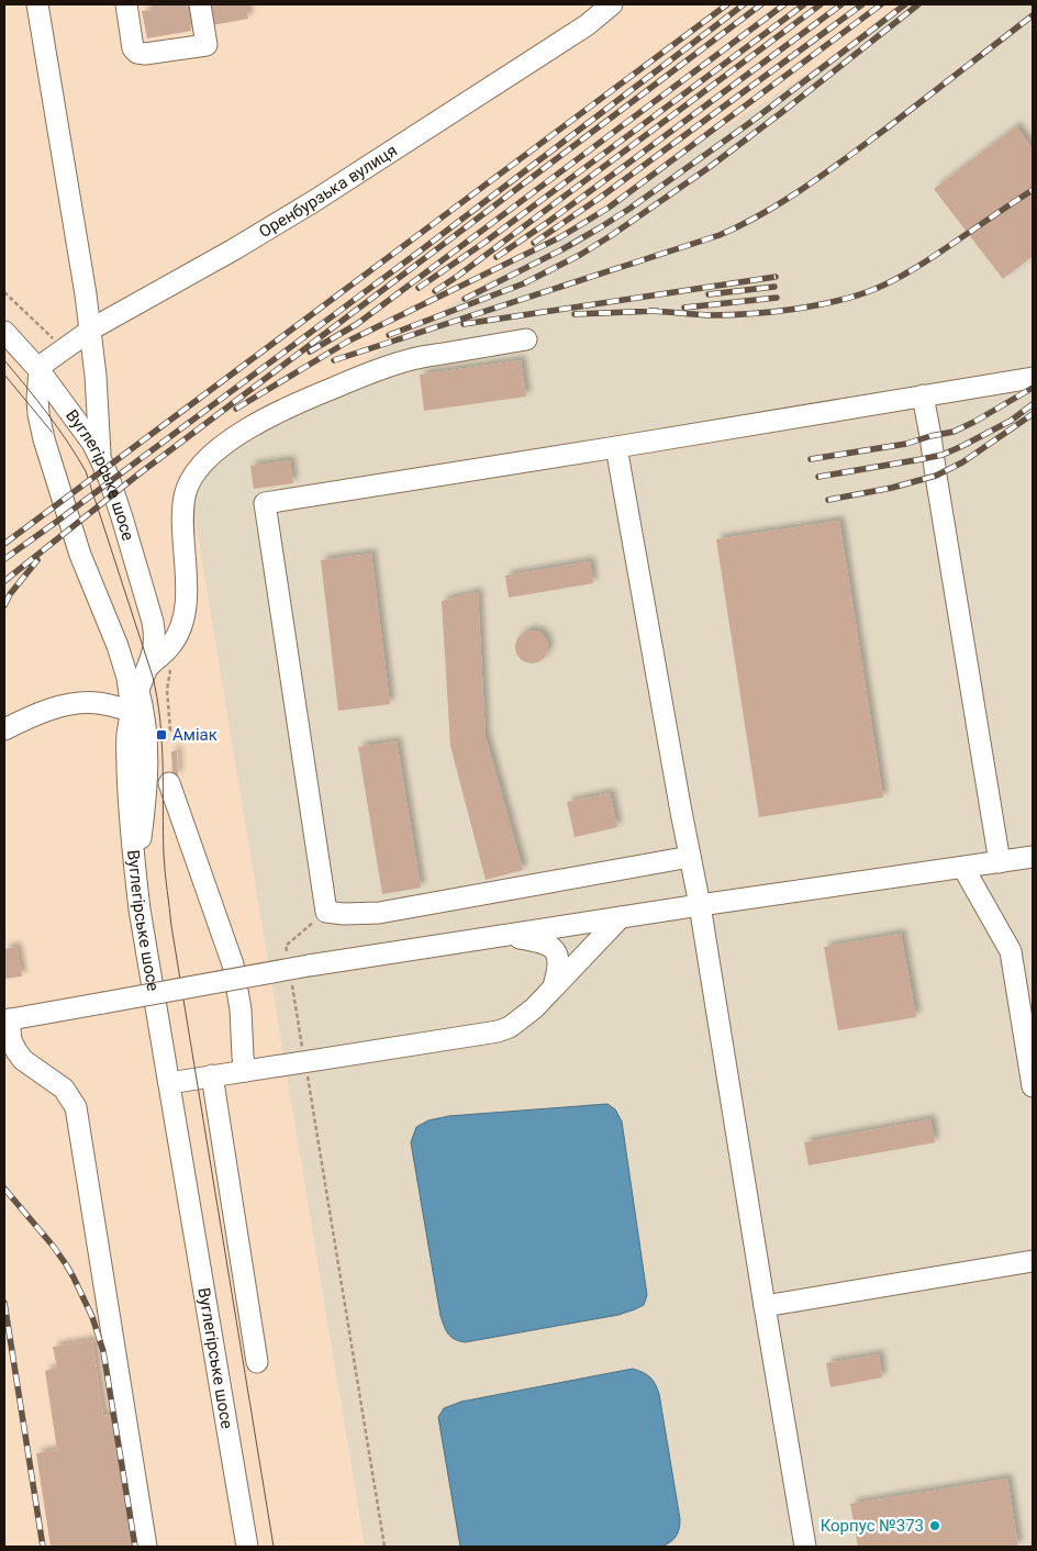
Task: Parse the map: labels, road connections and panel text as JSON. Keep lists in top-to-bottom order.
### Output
{
  "streets": {
    "street": ["Оренбурзька вулиця", "Вуглегірське шосе"]
  },
  "crossings": [
    ["Оренбурзька вулиця", "Вуглегірське шосе"]
  ],
  "places": {
    "transit": ["Аміак"],
    "other": ["Корпус №373"]
  }
}
